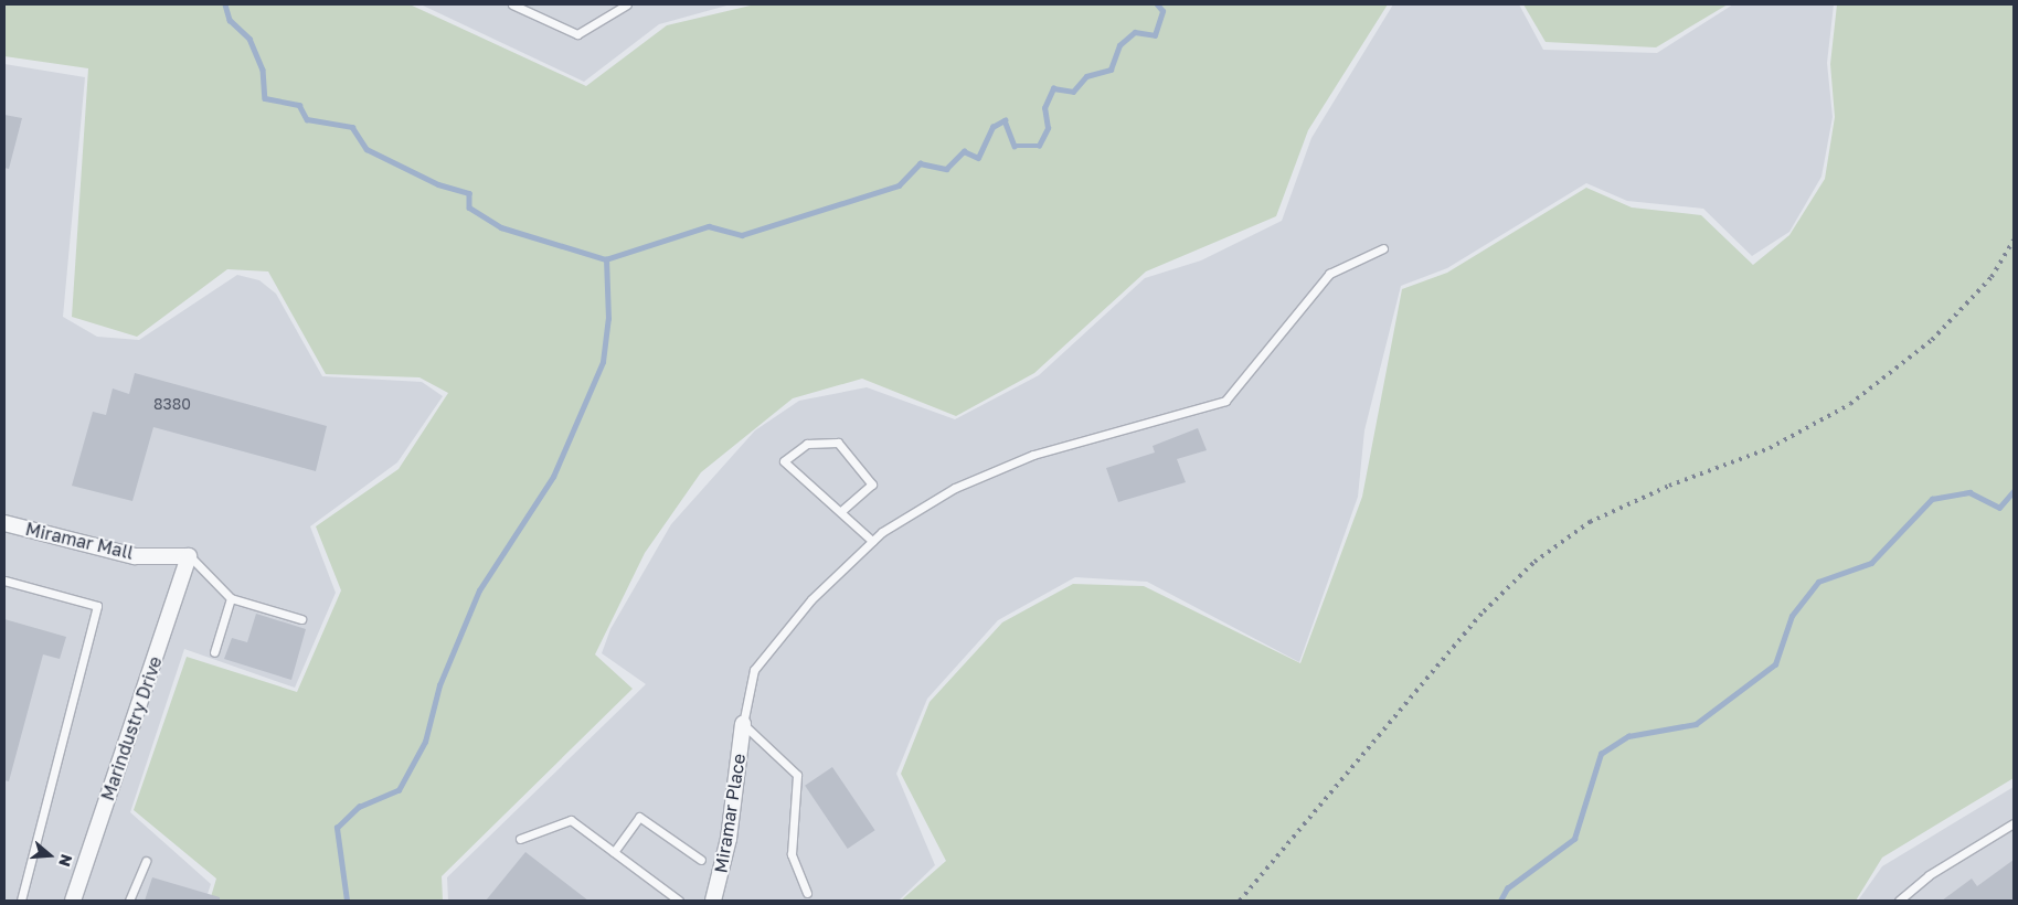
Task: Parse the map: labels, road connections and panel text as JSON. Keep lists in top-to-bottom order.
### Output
{
  "streets": {
    "street": ["Miramar Mall", "Marindustry Drive", "Miramar Place"]
  },
  "crossings": [
    ["Miramar Mall", "Marindustry Drive"]
  ],
  "house_numbers": ["8380"],
  "north": "right"
}
